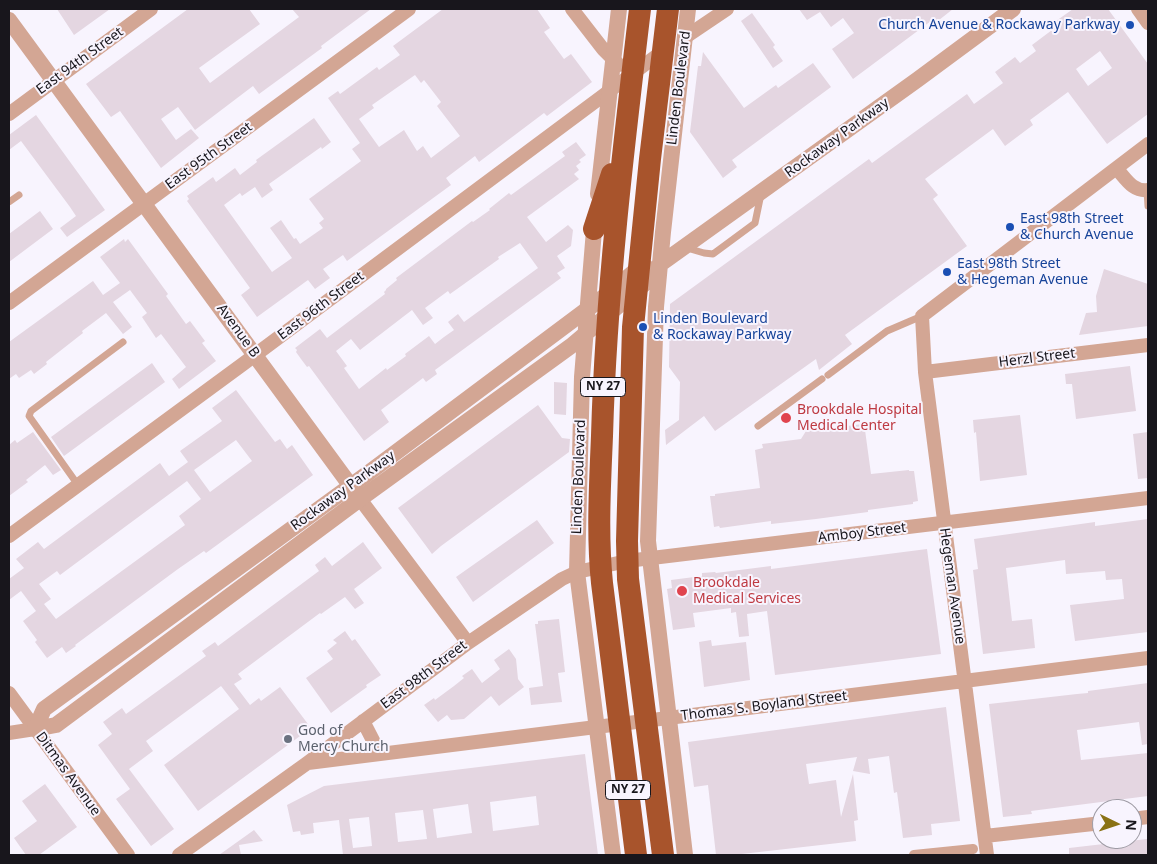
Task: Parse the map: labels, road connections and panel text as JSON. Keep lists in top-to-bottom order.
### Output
{
  "streets": {
    "highway": ["Linden Boulevard", "NY 27"],
    "street": [
      "East 94th Street",
      "Rockaway Parkway",
      "East 95th Street",
      "East 96th Street",
      "Avenue B",
      "Herzl Street",
      "Amboy Street",
      "Hegeman Avenue",
      "East 98th Street",
      "Thomas S. Boyland Street",
      "Ditmas Avenue"
    ]
  },
  "crossings": [
    ["East 94th Street", "Avenue B"],
    ["Linden Boulevard", "Rockaway Parkway"],
    ["Linden Boulevard", "East 96th Street"],
    ["Linden Boulevard", "Amboy Street"],
    ["Linden Boulevard", "East 98th Street"],
    ["Linden Boulevard", "Thomas S. Boyland Street"],
    ["Rockaway Parkway", "Avenue B"],
    ["Rockaway Parkway", "Ditmas Avenue"],
    ["East 95th Street", "Avenue B"],
    ["East 96th Street", "Avenue B"],
    ["Avenue B", "East 98th Street"],
    ["Herzl Street", "Hegeman Avenue"],
    ["Amboy Street", "Hegeman Avenue"],
    ["Amboy Street", "East 98th Street"],
    ["Hegeman Avenue", "Thomas S. Boyland Street"],
    ["East 98th Street", "Thomas S. Boyland Street"]
  ],
  "places": [
    "Church Avenue & Rockaway Parkway",
    "East 98th Street & Church Avenue",
    "East 98th Street & Hegeman Avenue",
    "Linden Boulevard & Rockaway Parkway",
    "Brookdale Hospital Medical Center",
    "Brookdale Medical Services",
    "God of Mercy Church"
  ],
  "north": "right"
}
